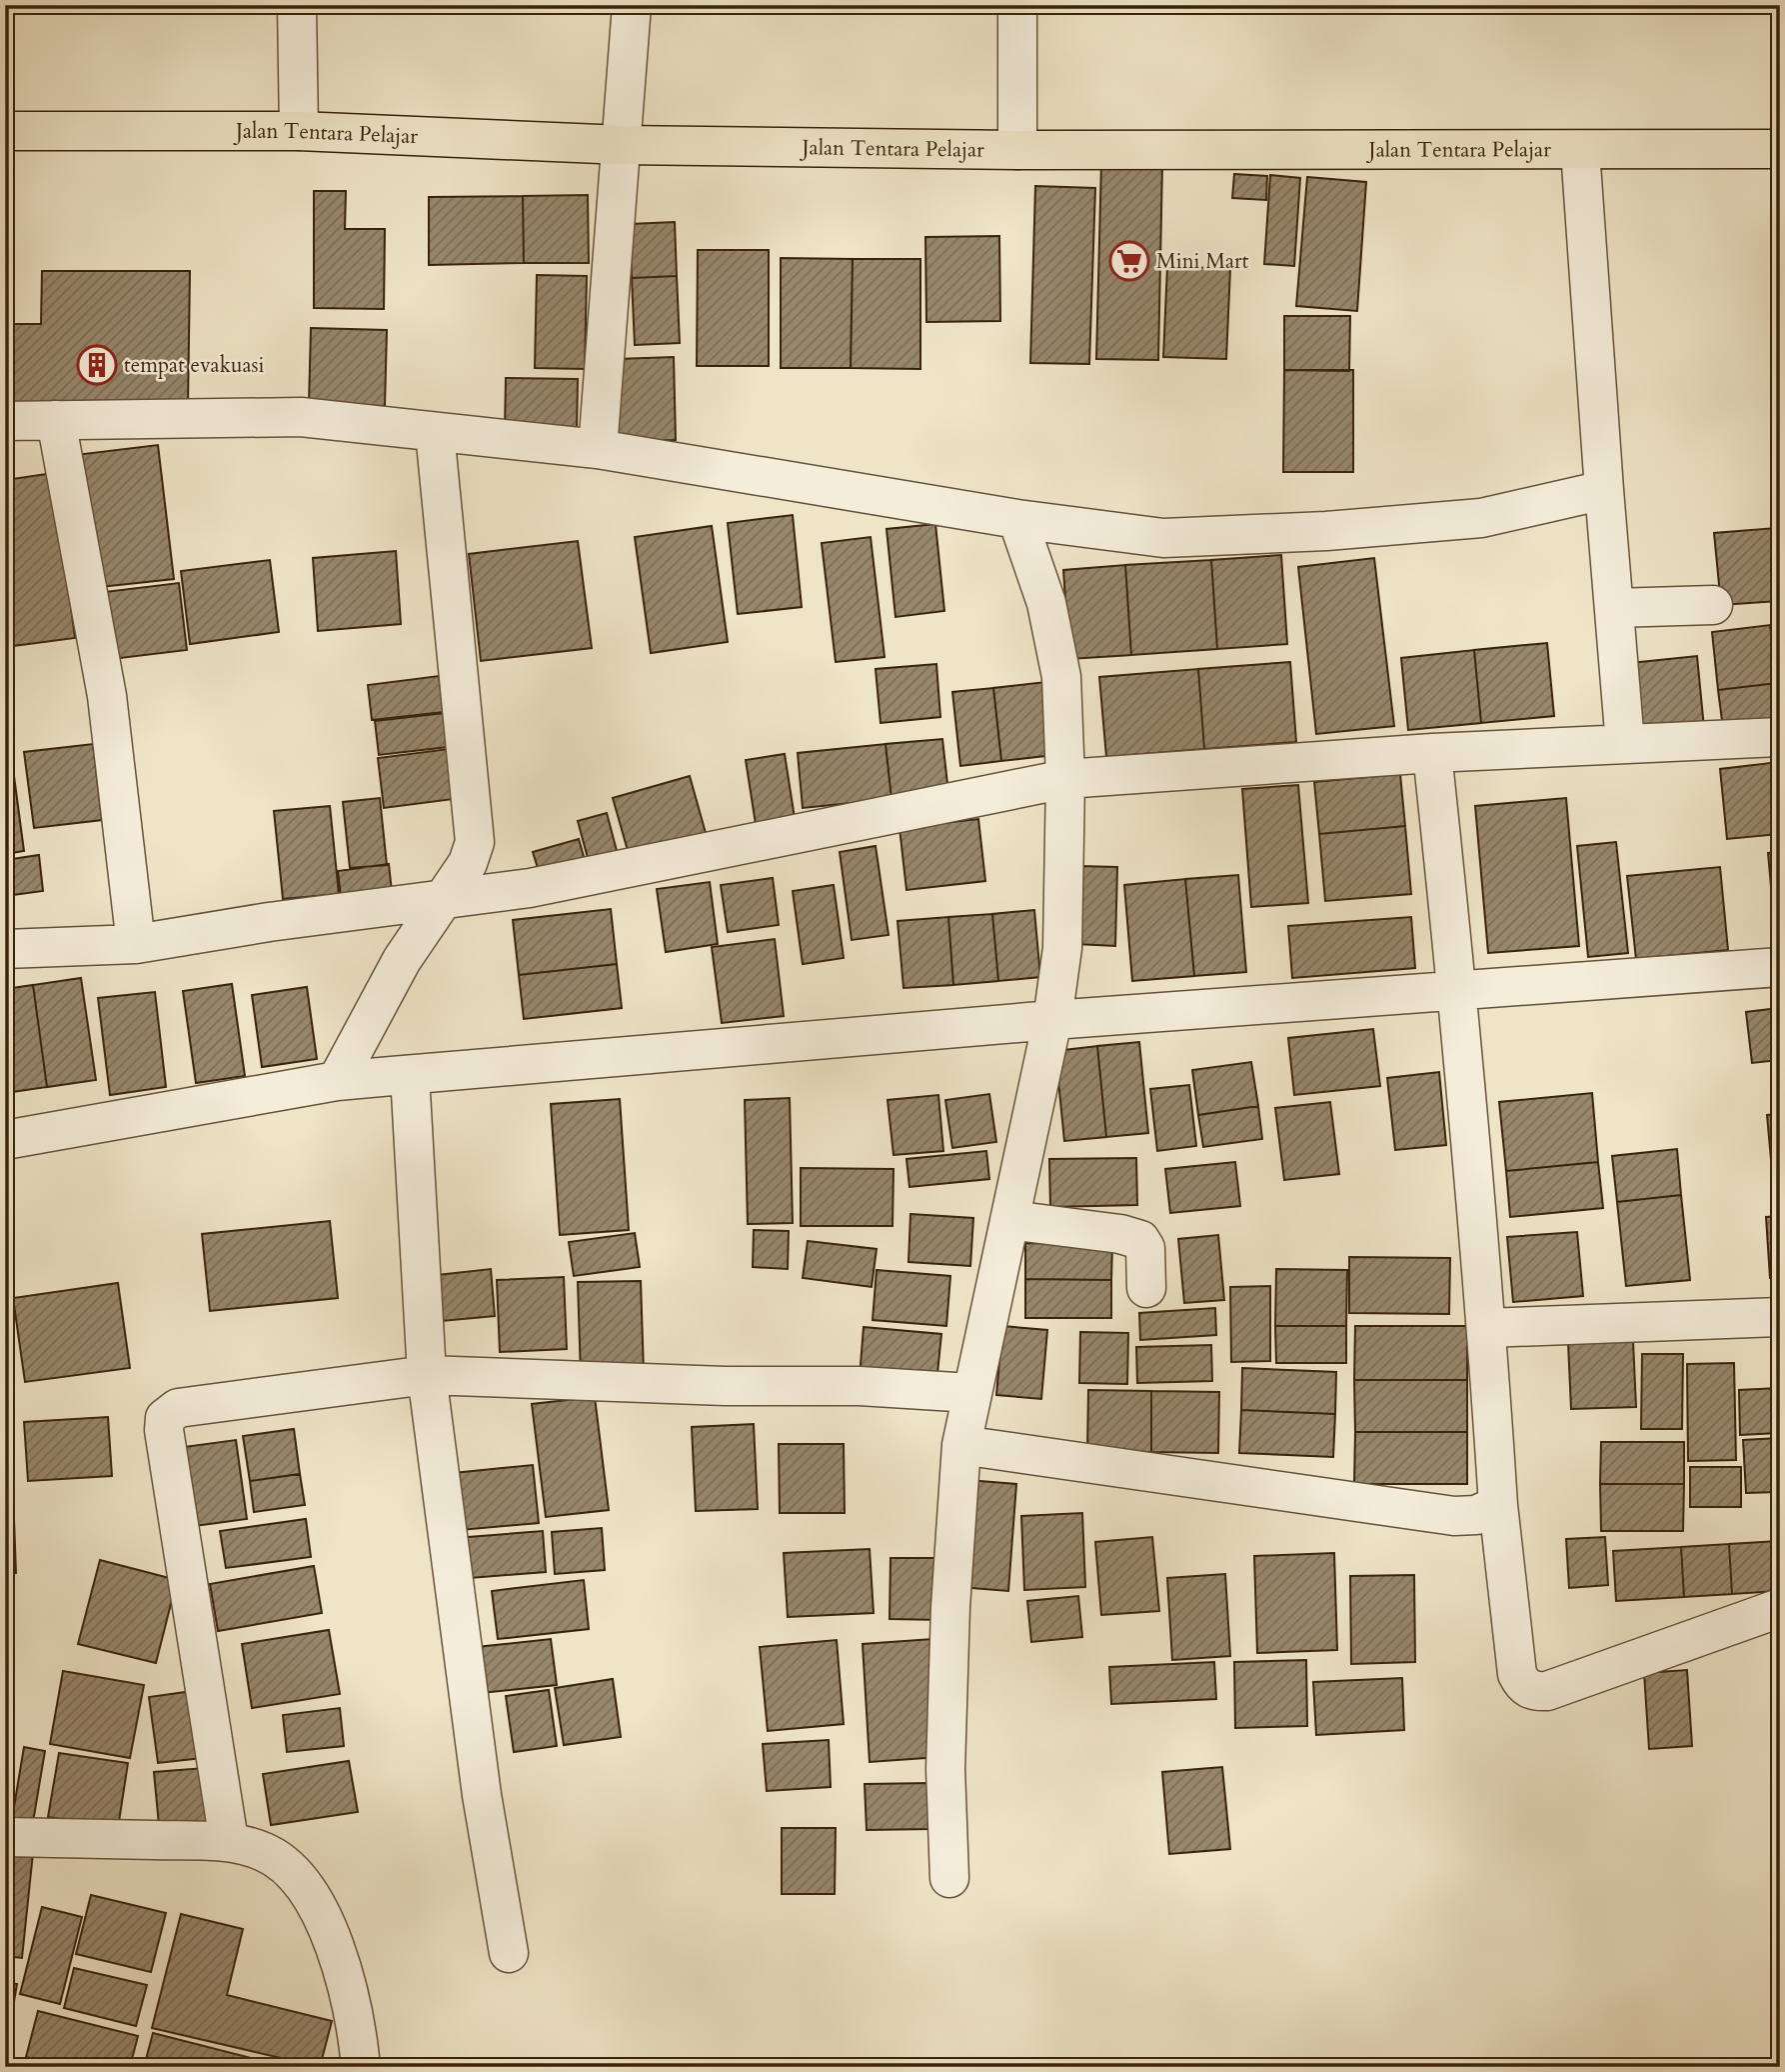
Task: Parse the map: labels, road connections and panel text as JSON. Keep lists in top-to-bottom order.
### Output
{
  "streets": {
    "main road": ["Jalan Tentara Pelajar"]
  },
  "places": {
    "supermarket": ["Mini Mart"],
    "building": ["tempat evakuasi"]
  }
}
